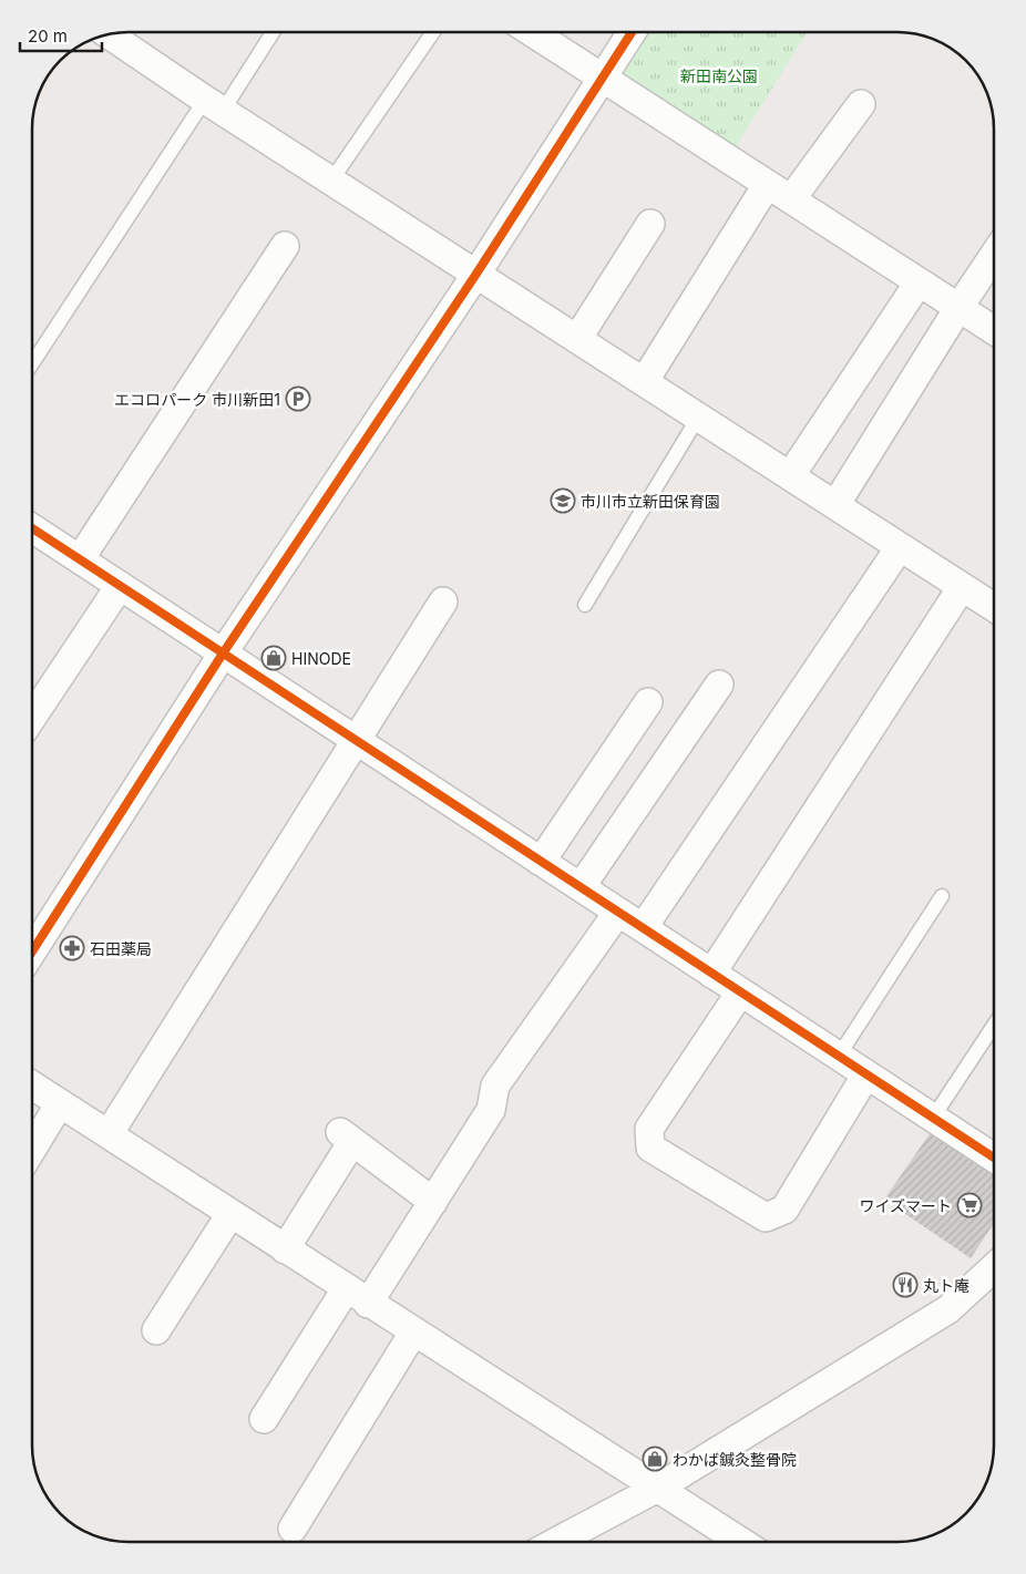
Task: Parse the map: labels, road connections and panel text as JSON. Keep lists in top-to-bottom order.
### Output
{
  "parks": ["新田南公園"],
  "places": {
    "parking": ["エコロパーク 市川新田1"],
    "school or university": ["市川市立新田保育園"],
    "shop": ["HINODE", "わかば鍼灸整骨院"],
    "pharmacy": ["石田薬局"],
    "supermarket": ["ワイズマート"],
    "restaurant": ["丸ト庵"]
  },
  "scale_bar": "20 m"
}
